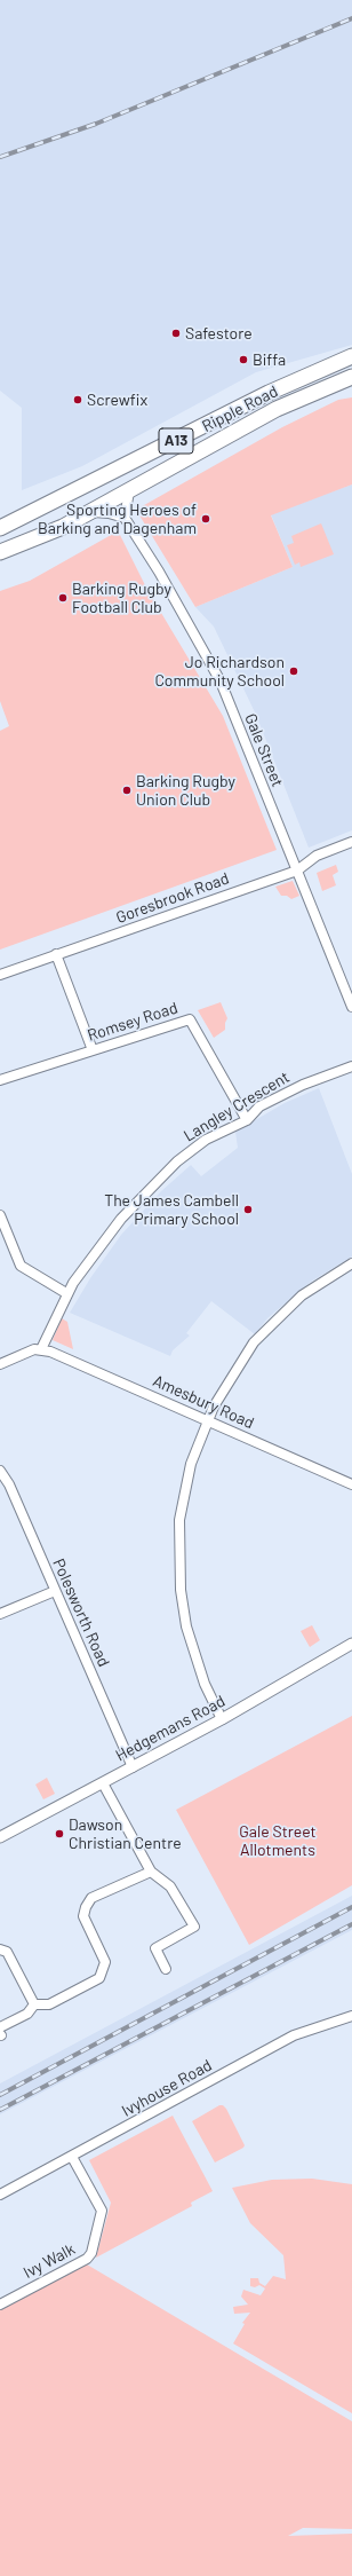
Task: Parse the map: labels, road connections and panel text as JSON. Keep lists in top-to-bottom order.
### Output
{
  "streets": {
    "highway": ["Ripple Road", "A13"],
    "street": [
      "Gale Street",
      "Goresbrook Road",
      "Romsey Road",
      "Langley Crescent",
      "Amesbury Road",
      "Polesworth Road",
      "Hedgemans Road",
      "Ivyhouse Road",
      "Ivy Walk"
    ]
  },
  "crossings": [
    ["Gale Street", "Goresbrook Road"],
    ["Romsey Road", "Langley Crescent"],
    ["Langley Crescent", "Amesbury Road"],
    ["Polesworth Road", "Hedgemans Road"],
    ["Ivyhouse Road", "Ivy Walk"]
  ],
  "parks": ["Gale Street Allotments"],
  "places": [
    "Safestore",
    "Biffa",
    "Screwfix",
    "Sporting Heroes of Barking and Dagenham",
    "Barking Rugby Football Club",
    "Jo Richardson Community School",
    "Barking Rugby Union Club",
    "The James Cambell Primary School",
    "Dawson Christian Centre"
  ]
}
